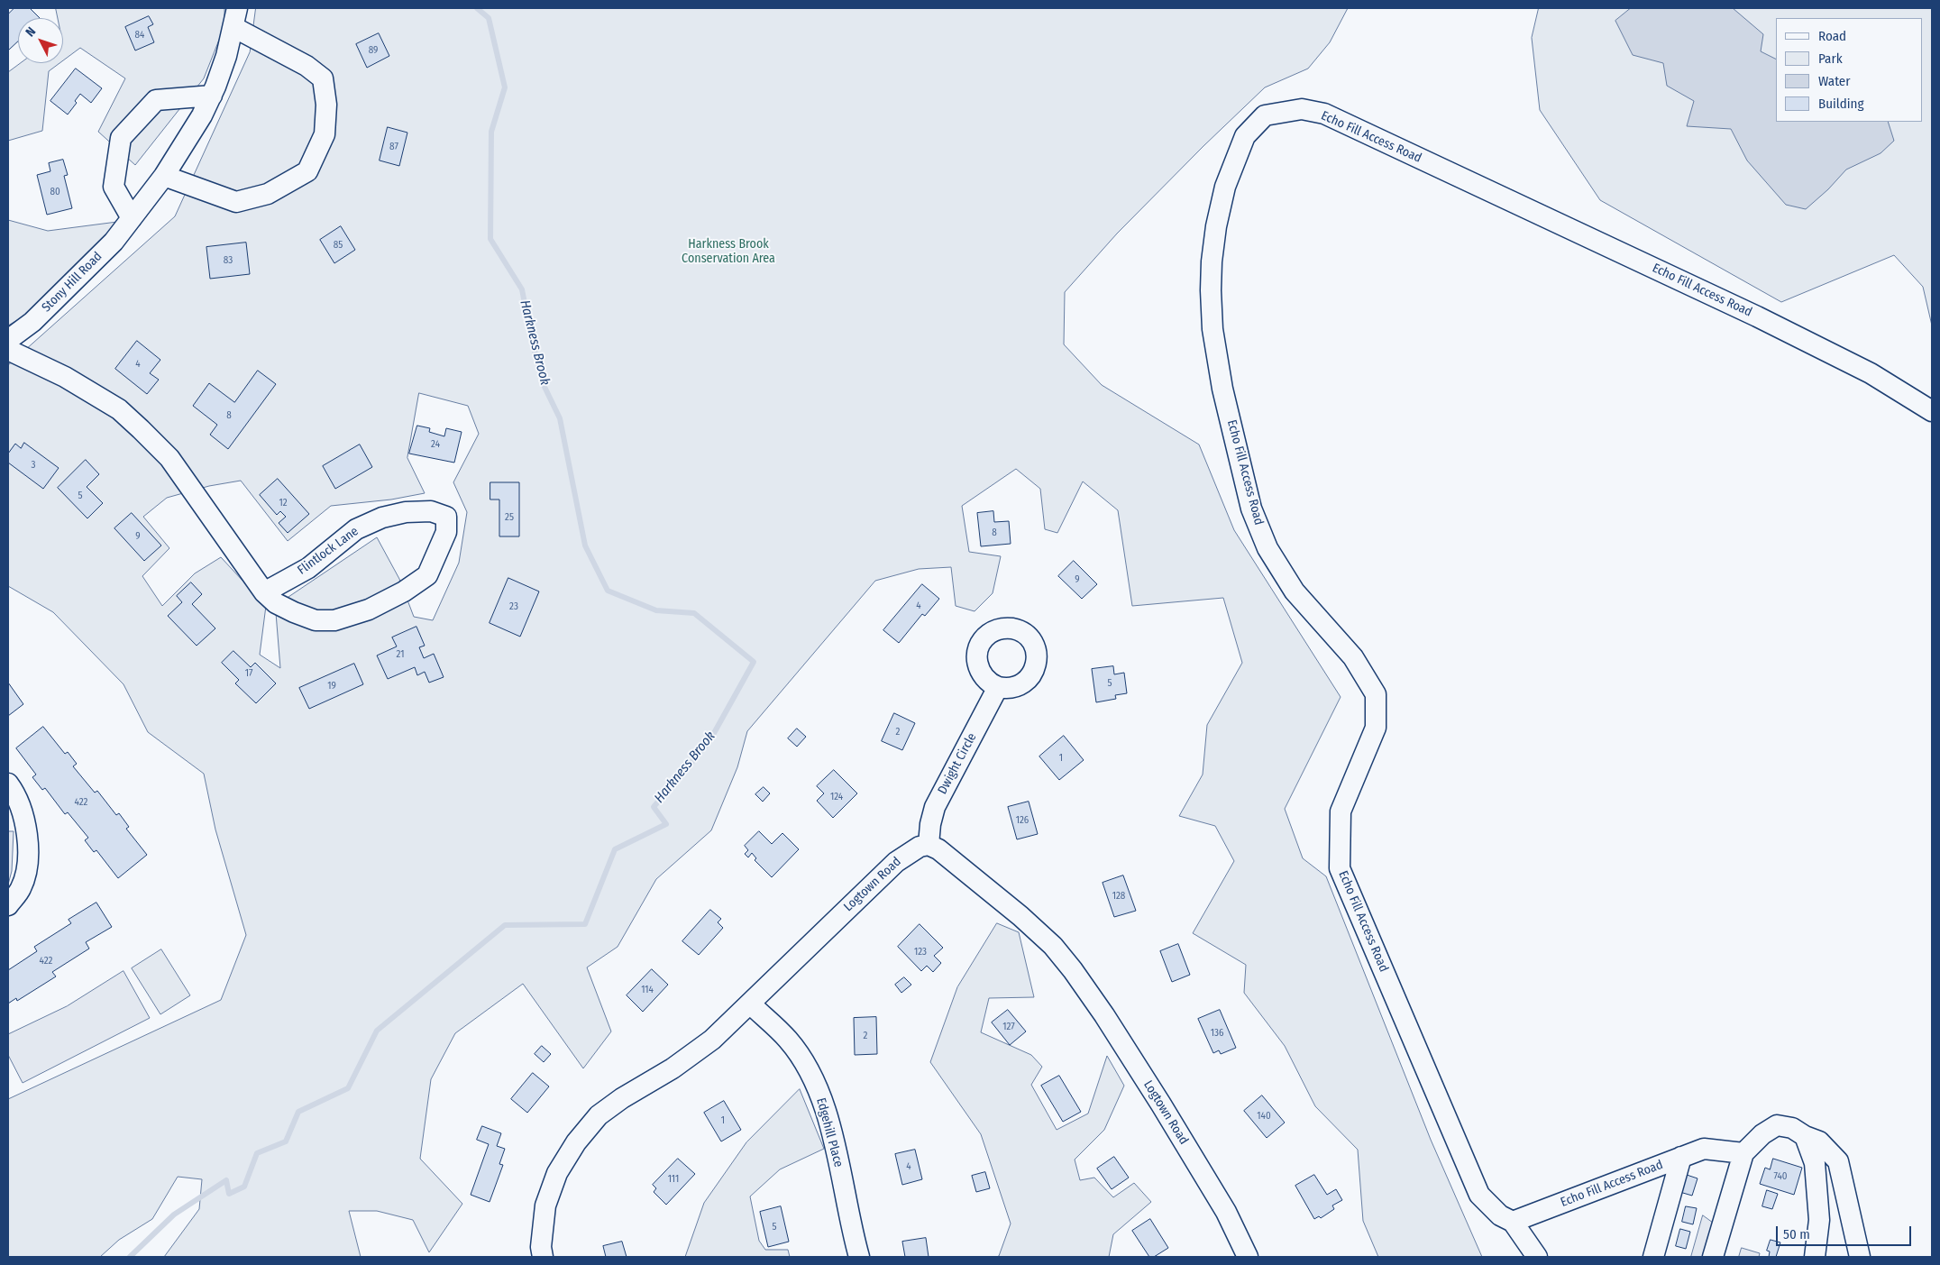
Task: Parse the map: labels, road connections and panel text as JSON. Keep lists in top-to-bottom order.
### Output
{
  "streets": {
    "street": [
      "Echo Fill Access Road",
      "Stony Hill Road",
      "Flintlock Lane",
      "Dwight Circle",
      "Logtown Road",
      "Edgehill Place"
    ]
  },
  "crossings": [
    ["Dwight Circle", "Logtown Road"],
    ["Logtown Road", "Edgehill Place"]
  ],
  "water": ["Harkness Brook"],
  "parks": ["Harkness Brook Conservation Area"],
  "house_numbers": [
    "84",
    "89",
    "87",
    "80",
    "85",
    "83",
    "4",
    "8",
    "24",
    "3",
    "5",
    "12",
    "25",
    "8",
    "9",
    "9",
    "4",
    "23",
    "21",
    "17",
    "5",
    "19",
    "2",
    "1",
    "124",
    "422",
    "126",
    "128",
    "123",
    "422",
    "114",
    "127",
    "136",
    "2",
    "140",
    "1",
    "4",
    "740",
    "111",
    "5"
  ],
  "legend": [
    "Road",
    "Park",
    "Water",
    "Building"
  ],
  "scale_bar": "50 m",
  "north": "top left"
}
